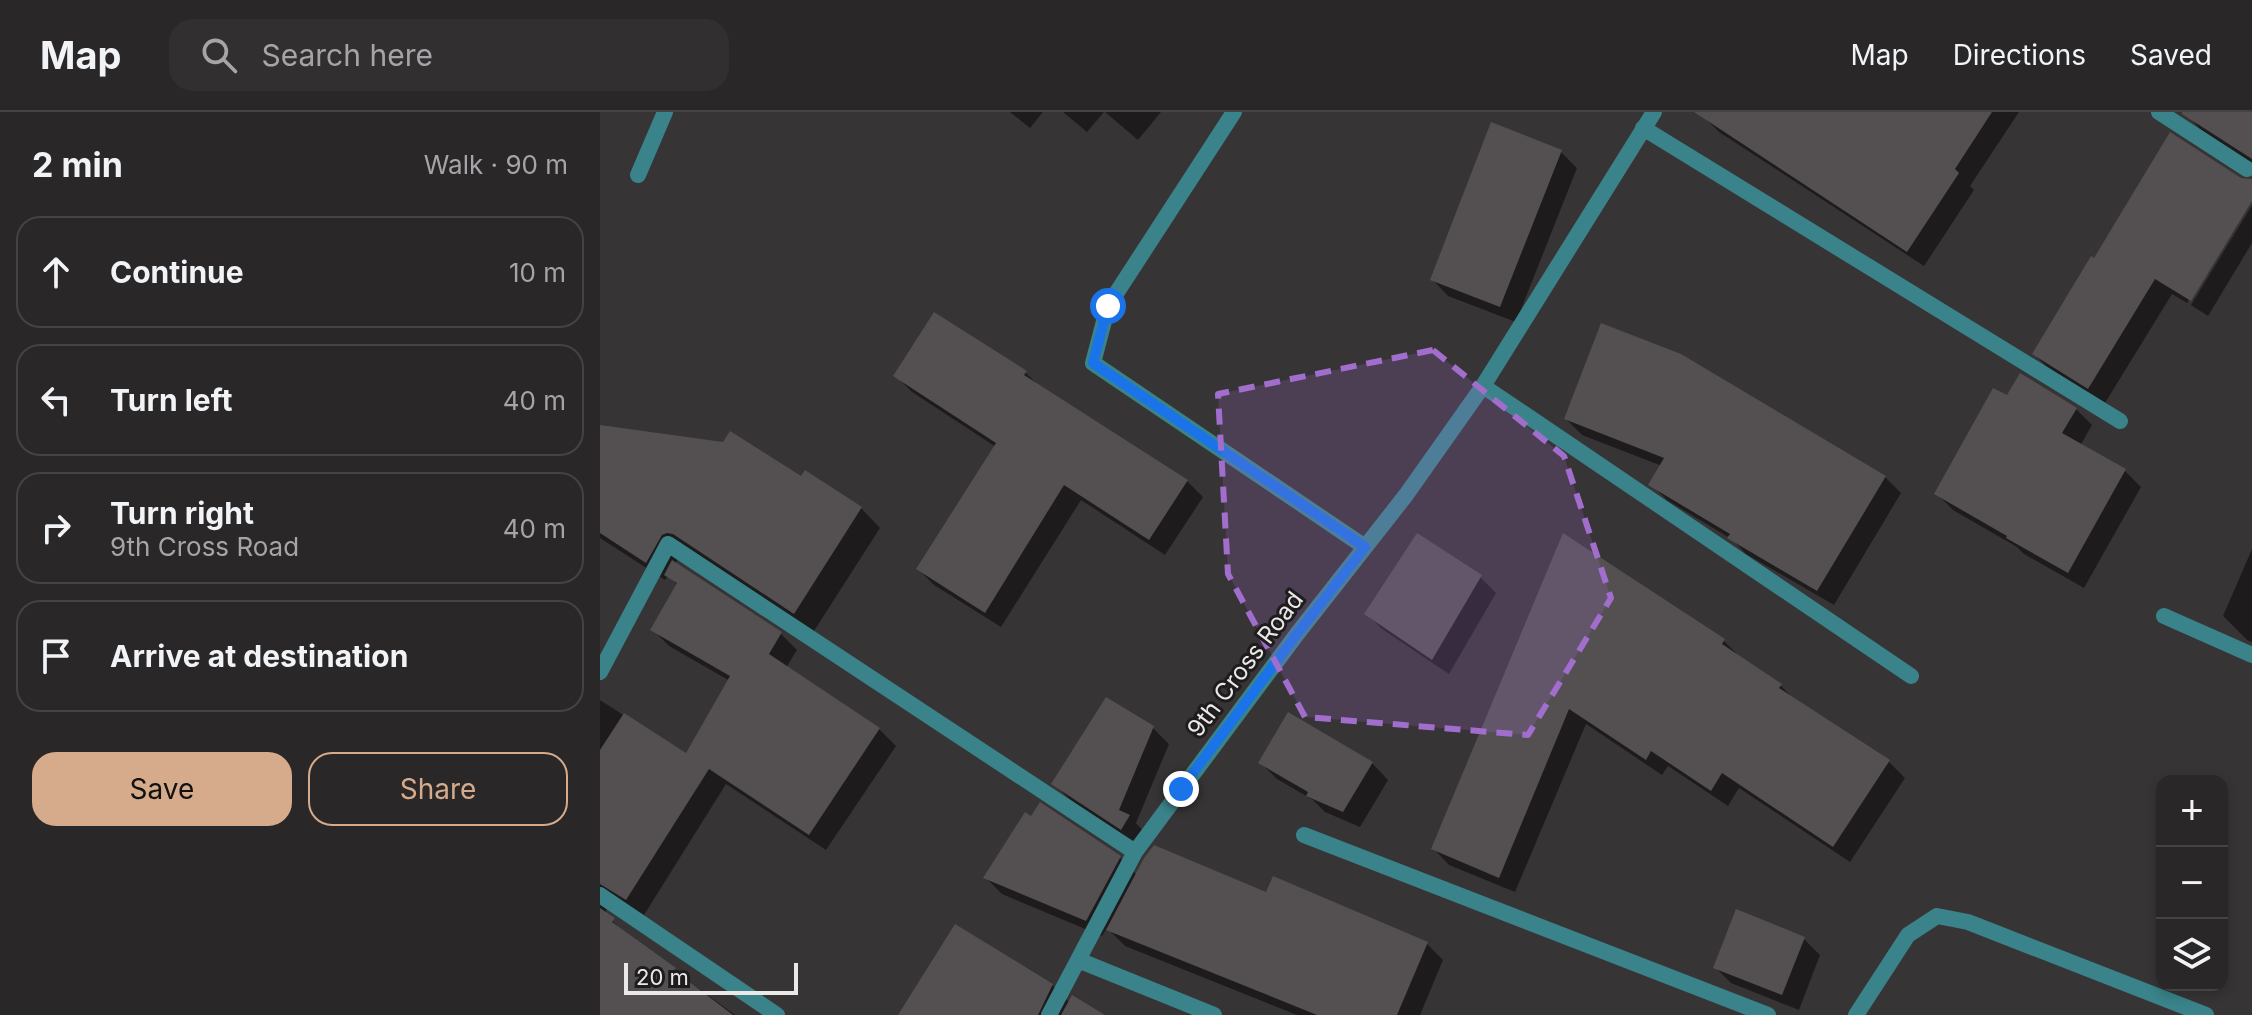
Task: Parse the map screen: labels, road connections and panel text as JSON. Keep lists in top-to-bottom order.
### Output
{
  "streets": {
    "street": ["9th Cross Road"]
  },
  "scale_bar": "20 m",
  "page": {
    "header": "Map",
    "search": "Search here",
    "nav": ["Map", "Directions", "Saved"],
    "heading": ["2 min", "Walk · 90 m"],
    "list": [
      ["Continue", "10 m"],
      ["Turn left", "40 m"],
      ["Turn right", "9th Cross Road", "40 m"],
      "Arrive at destination"
    ],
    "buttons": ["Save", "Share"],
    "map_buttons": ["+", "−"],
    "scale": "20 m"
  }
}
